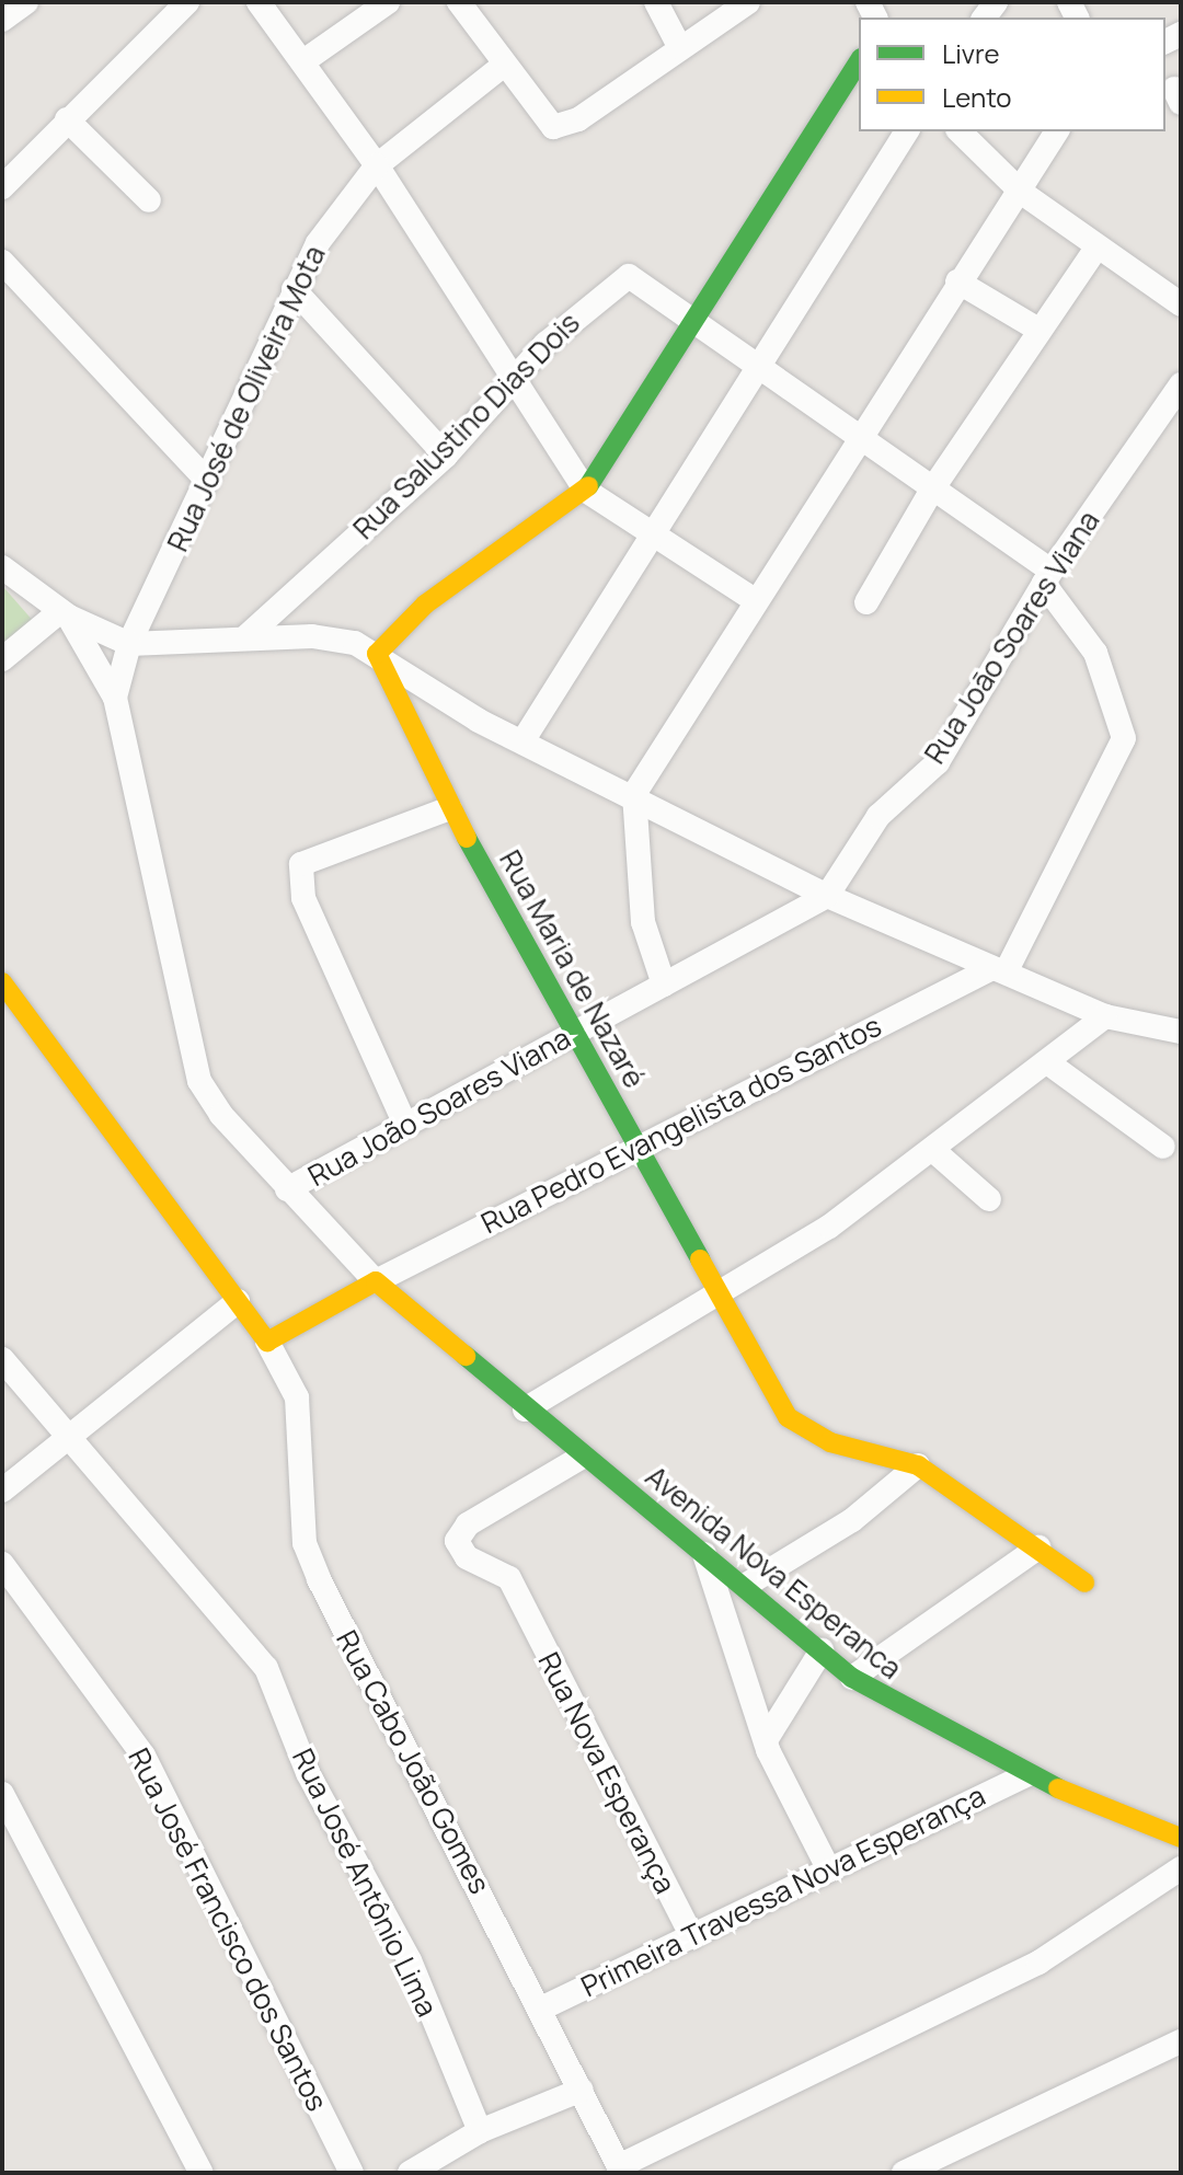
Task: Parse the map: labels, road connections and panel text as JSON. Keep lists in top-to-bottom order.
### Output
{
  "streets": {
    "street": [
      "Rua José de Oliveira Mota",
      "Rua Salustino Dias Dois",
      "Rua João Soares Viana",
      "Rua Maria de Nazaré",
      "Rua Pedro Evangelista dos Santos",
      "Avenida Nova Esperanca",
      "Rua Cabo João Gomes",
      "Rua Nova Esperança",
      "Rua José Antônio Lima",
      "Primeira Travessa Nova Esperança",
      "Rua José Francisco dos Santos"
    ]
  },
  "crossings": [
    ["Rua Salustino Dias Dois", "Rua João Soares Viana"],
    ["Rua Salustino Dias Dois", "Rua Pedro Evangelista dos Santos"],
    ["Rua João Soares Viana", "Rua Maria de Nazaré"],
    ["Rua Maria de Nazaré", "Rua Pedro Evangelista dos Santos"],
    ["Rua Pedro Evangelista dos Santos", "Avenida Nova Esperanca"],
    ["Avenida Nova Esperanca", "Rua Nova Esperança"],
    ["Avenida Nova Esperanca", "Primeira Travessa Nova Esperança"],
    ["Rua Cabo João Gomes", "Primeira Travessa Nova Esperança"],
    ["Rua Nova Esperança", "Primeira Travessa Nova Esperança"]
  ],
  "legend": ["Livre", "Lento"]
}
